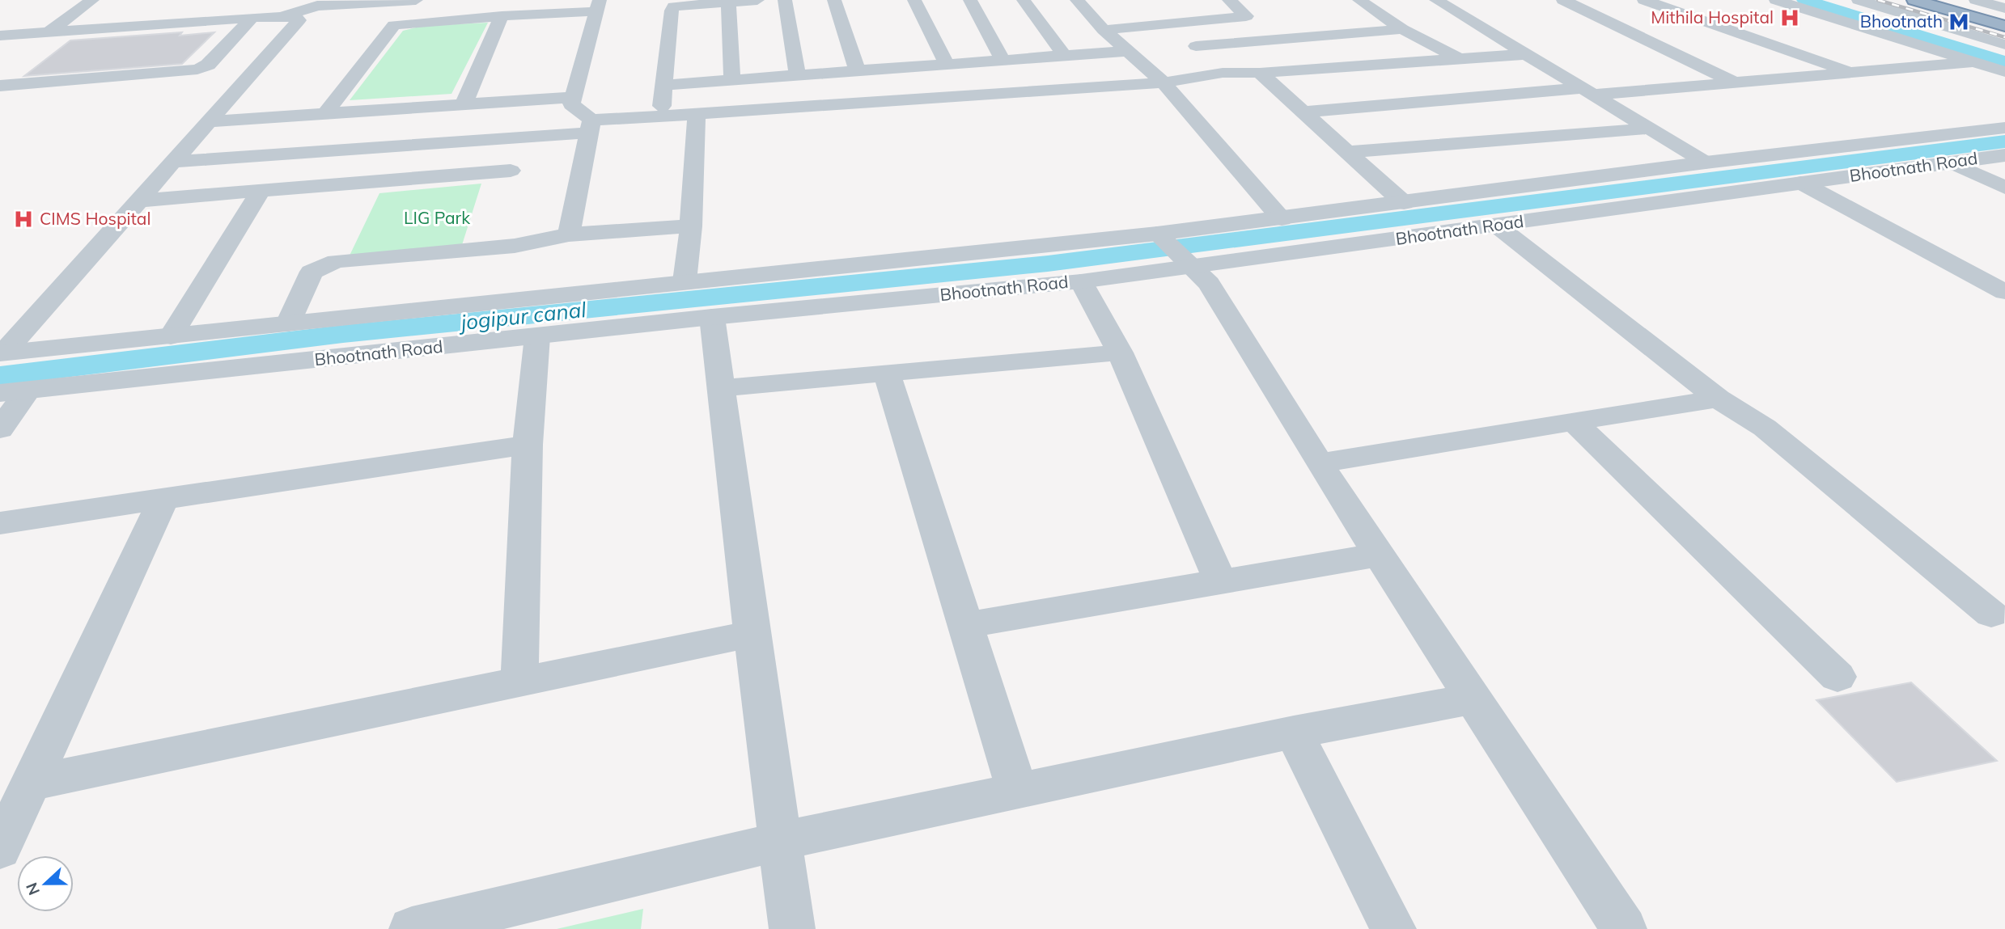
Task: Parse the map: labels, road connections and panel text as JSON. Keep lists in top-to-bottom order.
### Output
{
  "streets": {
    "street": ["Bhootnath Road"]
  },
  "water": ["jogipur canal"],
  "parks": ["LIG Park"],
  "places": {
    "hospital": ["Mithila Hospital", "CIMS Hospital"],
    "metro station": ["Bhootnath"]
  },
  "north": "left"
}
